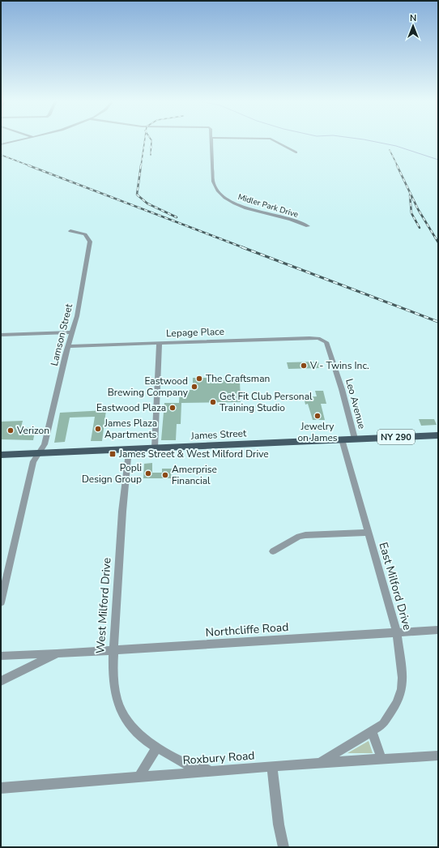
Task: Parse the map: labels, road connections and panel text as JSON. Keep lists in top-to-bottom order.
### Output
{
  "streets": {
    "main road": ["James Street", "NY 290"],
    "street": [
      "Midler Park Drive",
      "Lepage Place",
      "Lamson Street",
      "Leo Avenue",
      "East Milford Drive",
      "West Milford Drive",
      "Northcliffe Road",
      "Roxbury Road"
    ]
  },
  "crossings": [
    ["Lepage Place", "Lamson Street"],
    ["Lepage Place", "Leo Avenue"],
    ["Lamson Street", "James Street"],
    ["Leo Avenue", "James Street"],
    ["James Street", "East Milford Drive"],
    ["James Street", "West Milford Drive"],
    ["East Milford Drive", "Northcliffe Road"],
    ["East Milford Drive", "Roxbury Road"],
    ["West Milford Drive", "Northcliffe Road"],
    ["West Milford Drive", "Roxbury Road"]
  ],
  "places": {
    "other": [
      "V - Twins Inc.",
      "The Craftsman",
      "Eastwood Brewing Company",
      "Get Fit Club Personal Training Studio",
      "Eastwood Plaza",
      "Jewelry on James",
      "James Plaza Apartments",
      "Verizon",
      "Popli Design Group",
      "Amerprise Financial"
    ],
    "transit": ["James Street & West Milford Drive"]
  },
  "north": "top"
}
